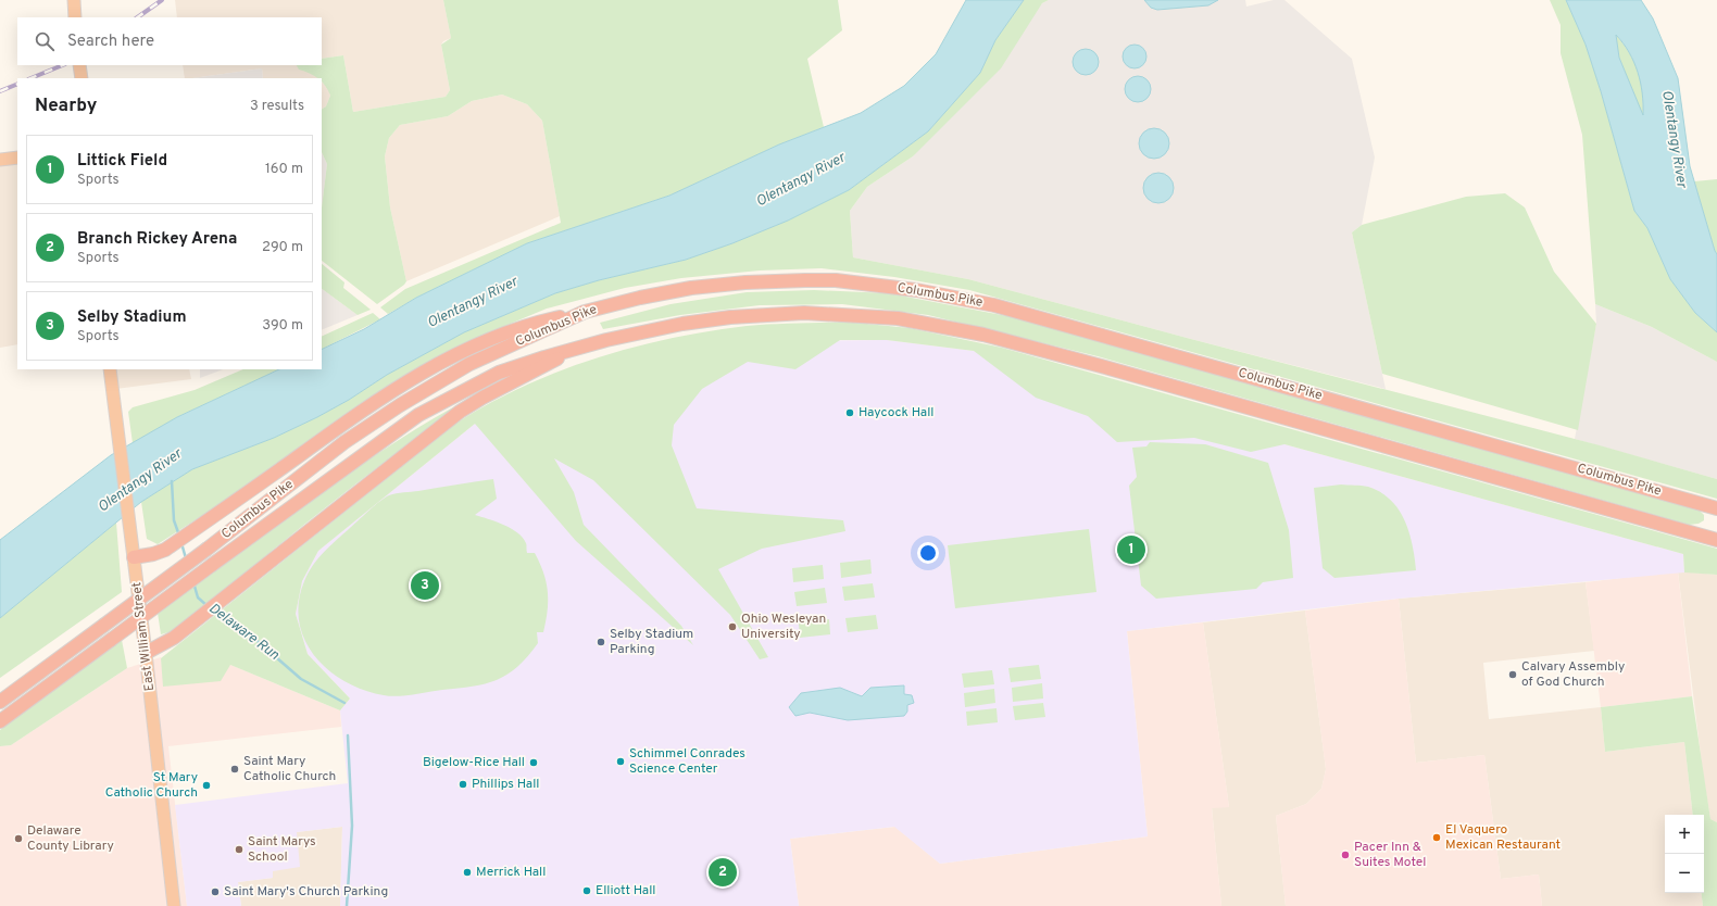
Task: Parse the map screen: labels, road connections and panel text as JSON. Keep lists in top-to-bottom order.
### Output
{
  "streets": {
    "highway": ["Columbus Pike", "East William Street"]
  },
  "water": ["Olentangy River", "Delaware Run"],
  "places": [
    "Haycock Hall",
    "Ohio Wesleyan University",
    "Selby Stadium Parking",
    "Calvary Assembly of God Church",
    "Schimmel Conrades Science Center",
    "Bigelow-Rice Hall",
    "Saint Mary Catholic Church",
    "Phillips Hall",
    "St Mary Catholic Church",
    "El Vaquero Mexican Restaurant",
    "Delaware County Library",
    "Saint Marys School",
    "Pacer Inn & Suites Motel",
    "Merrick Hall",
    "Elliott Hall",
    "Saint Mary's Church Parking"
  ],
  "page": {
    "search": "Search here",
    "heading": ["Nearby", "3 results"],
    "list": [
      {
        "mark": "1",
        "name": "Littick Field",
        "note": "Sports",
        "value": "160 m"
      },
      {
        "mark": "2",
        "name": "Branch Rickey Arena",
        "note": "Sports",
        "value": "290 m"
      },
      {
        "mark": "3",
        "name": "Selby Stadium",
        "note": "Sports",
        "value": "390 m"
      }
    ],
    "pins": ["1", "3", "2"],
    "map_buttons": ["+", "−"]
  }
}
